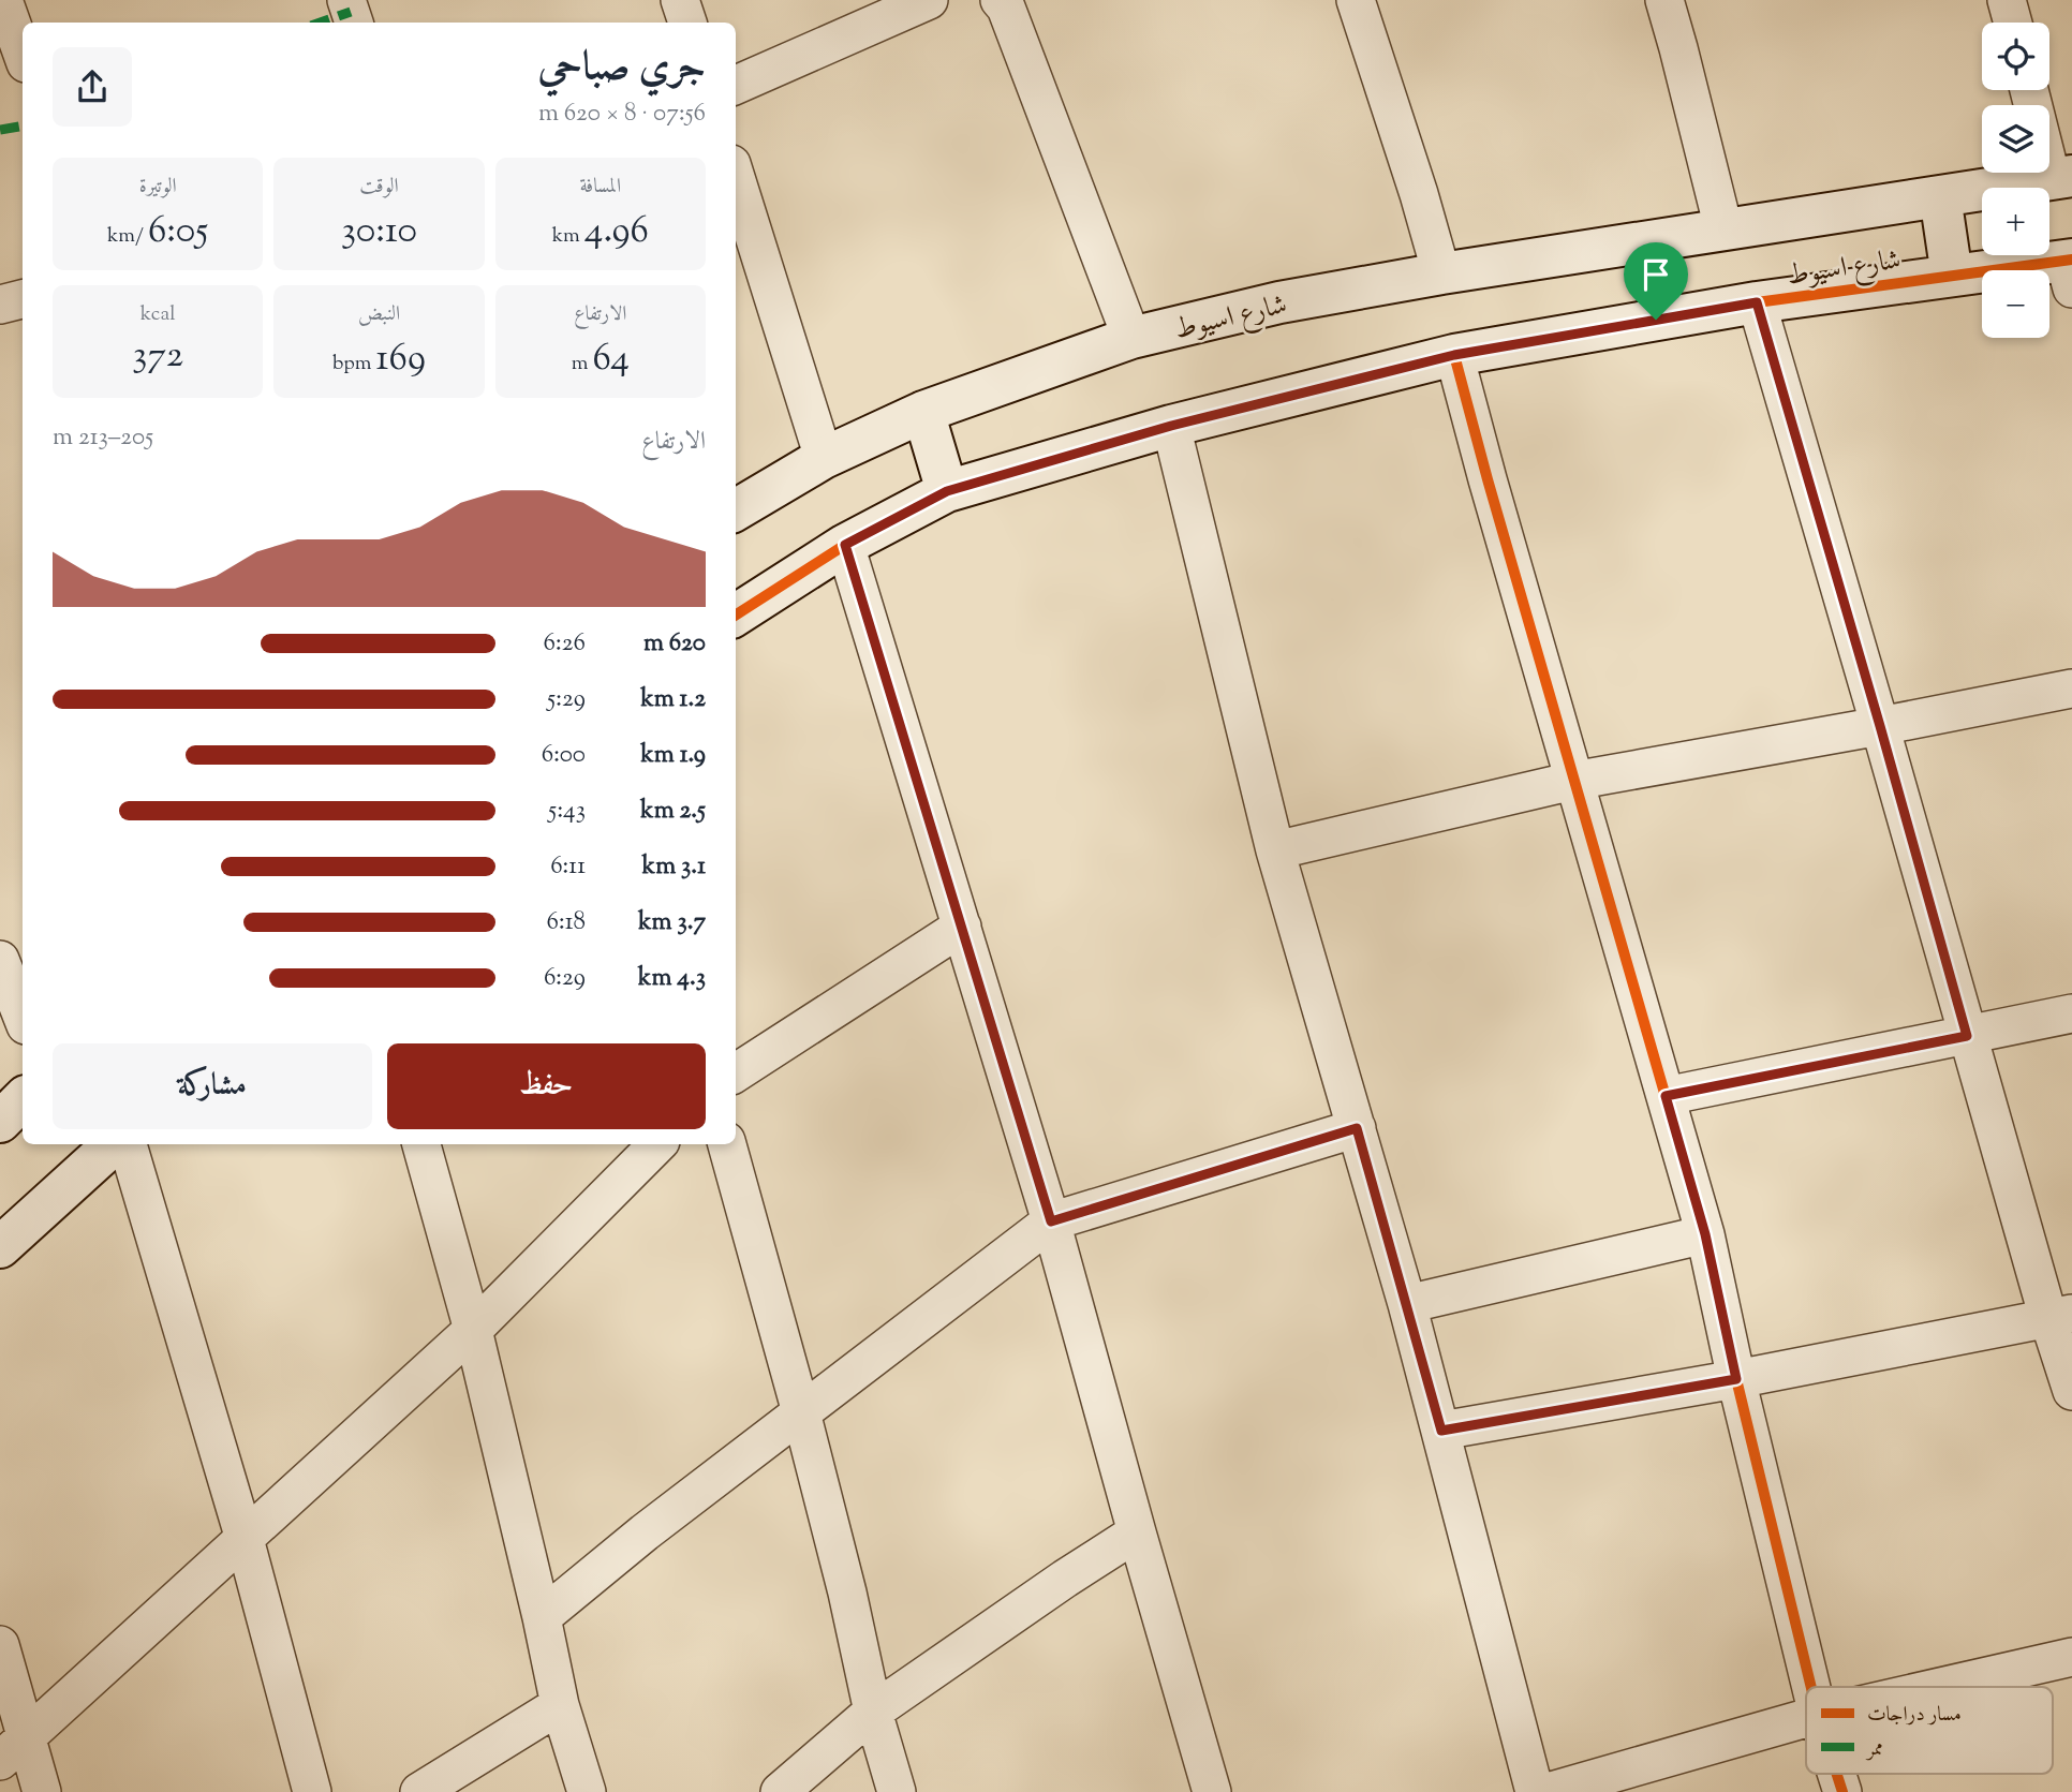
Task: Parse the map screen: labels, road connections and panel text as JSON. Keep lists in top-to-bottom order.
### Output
{
  "streets": {
    "street": ["شارع اسيوط"]
  },
  "legend": ["مسار دراجات", "ممر"],
  "page": {
    "map_buttons": ["+", "−"],
    "heading": ["جري صباحي", "07:56 · 8 × 620 m"],
    "stats": [
      ["المسافة", "4.96 km"],
      ["الوقت", "30:10"],
      ["الوتيرة", "6:05 /km"],
      ["الارتفاع", "64 m"],
      ["النبض", "169 bpm"],
      ["kcal", "372"]
    ],
    "chart": ["الارتفاع", "205–213 m"],
    "list": [
      {
        "name": "620 m",
        "note": "6:26"
      },
      {
        "name": "1.2 km",
        "note": "5:29"
      },
      {
        "name": "1.9 km",
        "note": "6:00"
      },
      {
        "name": "2.5 km",
        "note": "5:43"
      },
      {
        "name": "3.1 km",
        "note": "6:11"
      },
      {
        "name": "3.7 km",
        "note": "6:18"
      },
      {
        "name": "4.3 km",
        "note": "6:29"
      }
    ],
    "buttons": ["حفظ", "مشاركة"]
  }
}
